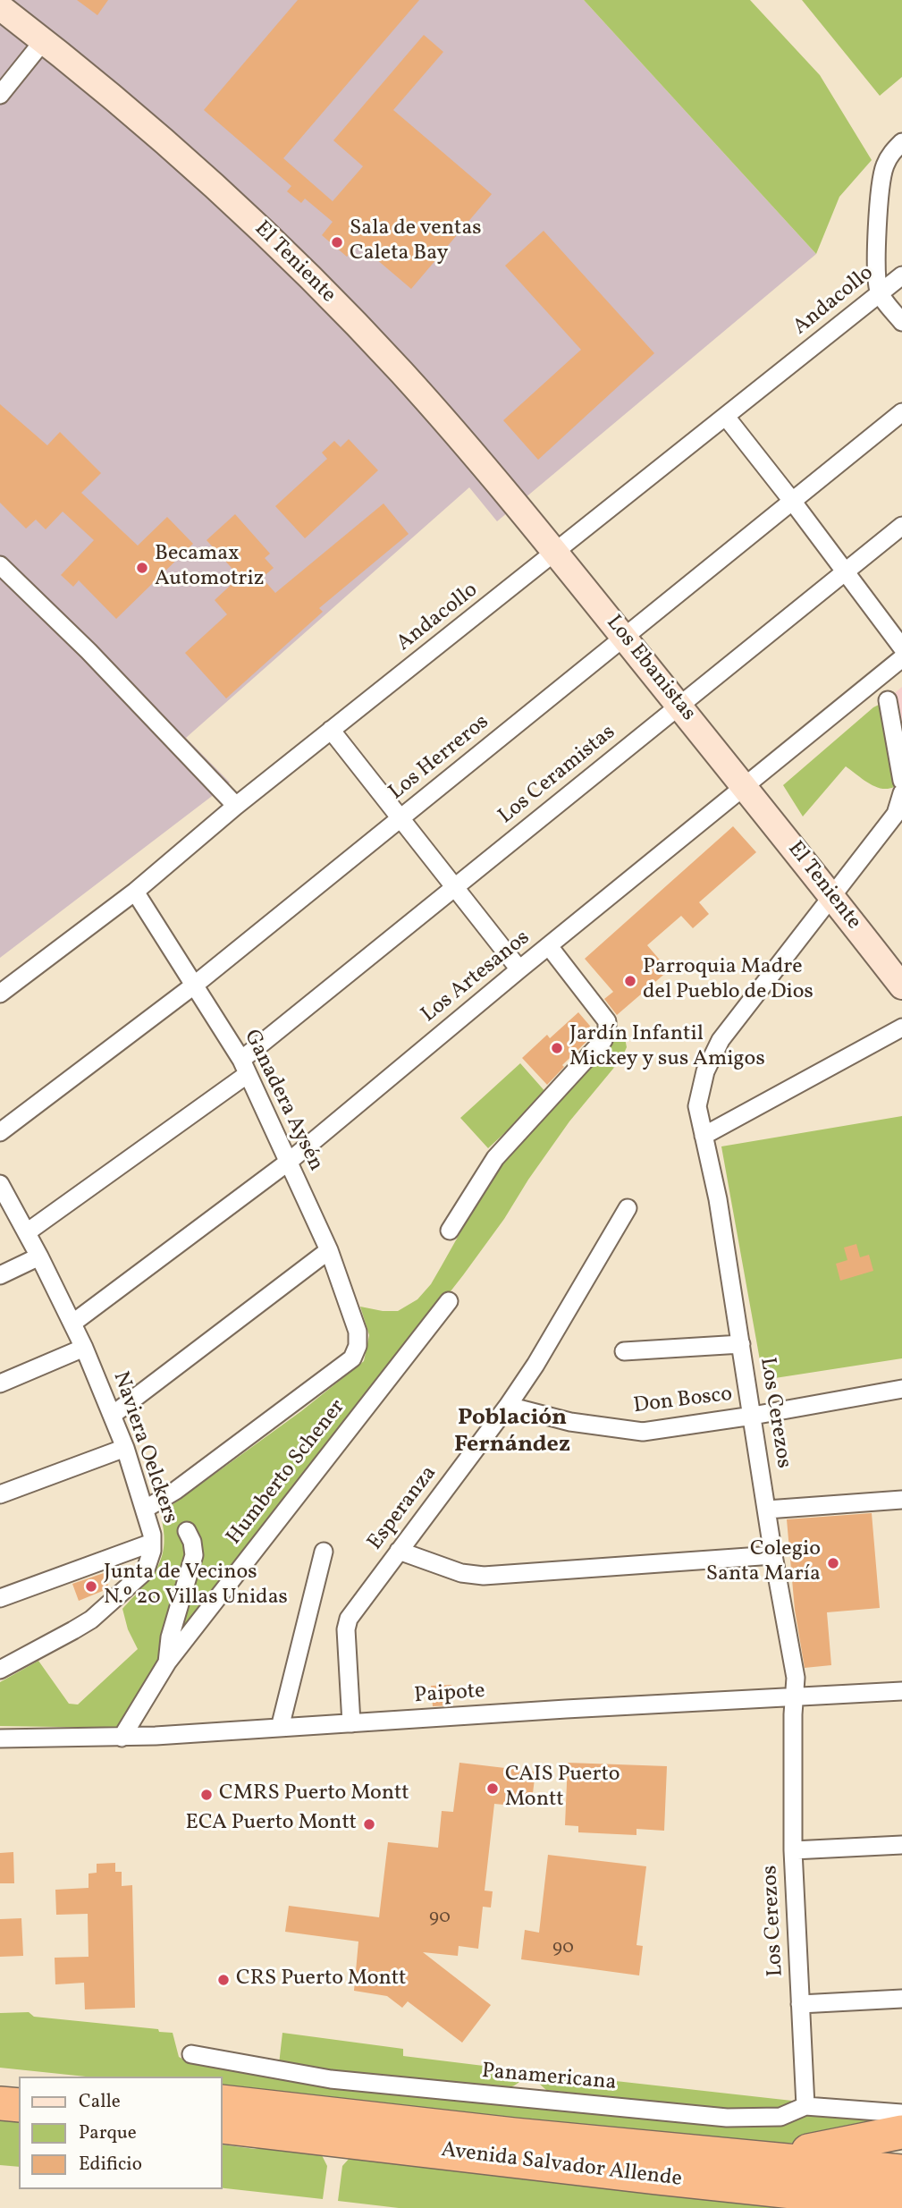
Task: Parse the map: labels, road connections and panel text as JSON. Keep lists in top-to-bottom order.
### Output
{
  "streets": {
    "highway": ["Avenida Salvador Allende"],
    "main road": ["El Teniente", "Los Ebanistas"],
    "street": [
      "Andacollo",
      "Los Herreros",
      "Los Ceramistas",
      "Los Artesanos",
      "Ganadera Aysén",
      "Don Bosco",
      "Los Cerezos",
      "Naviera Oelckers",
      "Humberto Schener",
      "Esperanza",
      "Paipote",
      "Panamericana"
    ]
  },
  "crossings": [
    ["El Teniente", "Andacollo"],
    ["El Teniente", "Los Ebanistas"],
    ["El Teniente", "Los Artesanos"],
    ["El Teniente", "Los Cerezos"],
    ["Andacollo", "Los Ebanistas"],
    ["Andacollo", "Ganadera Aysén"],
    ["Los Ebanistas", "Los Herreros"],
    ["Los Ebanistas", "Los Ceramistas"],
    ["Los Ebanistas", "Los Artesanos"],
    ["Los Herreros", "Ganadera Aysén"],
    ["Los Ceramistas", "Ganadera Aysén"],
    ["Los Ceramistas", "Naviera Oelckers"],
    ["Los Artesanos", "Ganadera Aysén"],
    ["Los Artesanos", "Naviera Oelckers"],
    ["Ganadera Aysén", "Naviera Oelckers"],
    ["Don Bosco", "Los Cerezos"],
    ["Don Bosco", "Esperanza"],
    ["Los Cerezos", "Paipote"],
    ["Los Cerezos", "Panamericana"],
    ["Humberto Schener", "Paipote"],
    ["Esperanza", "Paipote"]
  ],
  "districts": ["Población Fernández"],
  "places": [
    "Sala de ventas Caleta Bay",
    "Becamax Automotriz",
    "Parroquia Madre del Pueblo de Dios",
    "Jardín Infantil Mickey y sus Amigos",
    "Colegio Santa María",
    "Junta de Vecinos N.º 20 Villas Unidas",
    "CAIS Puerto Montt",
    "CMRS Puerto Montt",
    "ECA Puerto Montt",
    "CRS Puerto Montt"
  ],
  "house_numbers": ["90", "90"],
  "legend": ["Calle", "Parque", "Edificio"]
}
